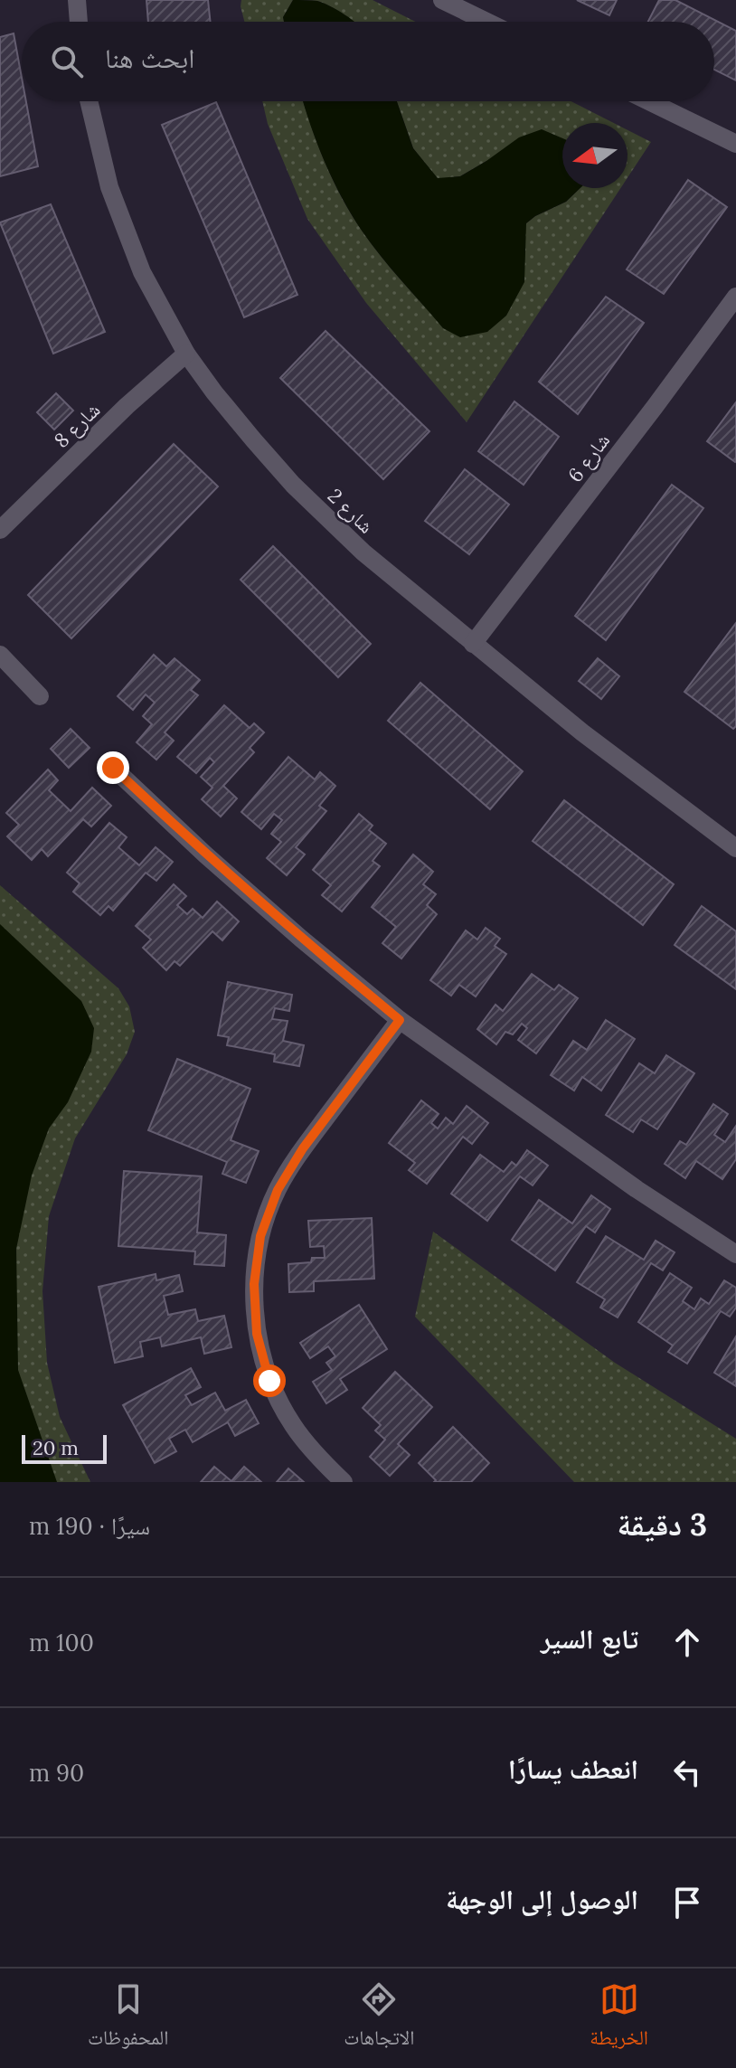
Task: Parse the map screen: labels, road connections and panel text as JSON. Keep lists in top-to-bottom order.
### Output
{
  "streets": {
    "street": ["شارع 8", "شارع 6", "شارع 2"]
  },
  "crossings": [
    ["شارع 8", "شارع 2"],
    ["شارع 6", "شارع 2"]
  ],
  "scale_bar": "20 m",
  "north": "left",
  "page": {
    "search": "ابحث هنا",
    "scale": "20 m",
    "heading": ["3 دقيقة", "سيرًا · 190 m"],
    "list": [
      ["تابع السير", "100 m"],
      ["انعطف يسارًا", "90 m"],
      "الوصول إلى الوجهة"
    ],
    "nav": ["الخريطة", "الاتجاهات", "المحفوظات"]
  }
}
